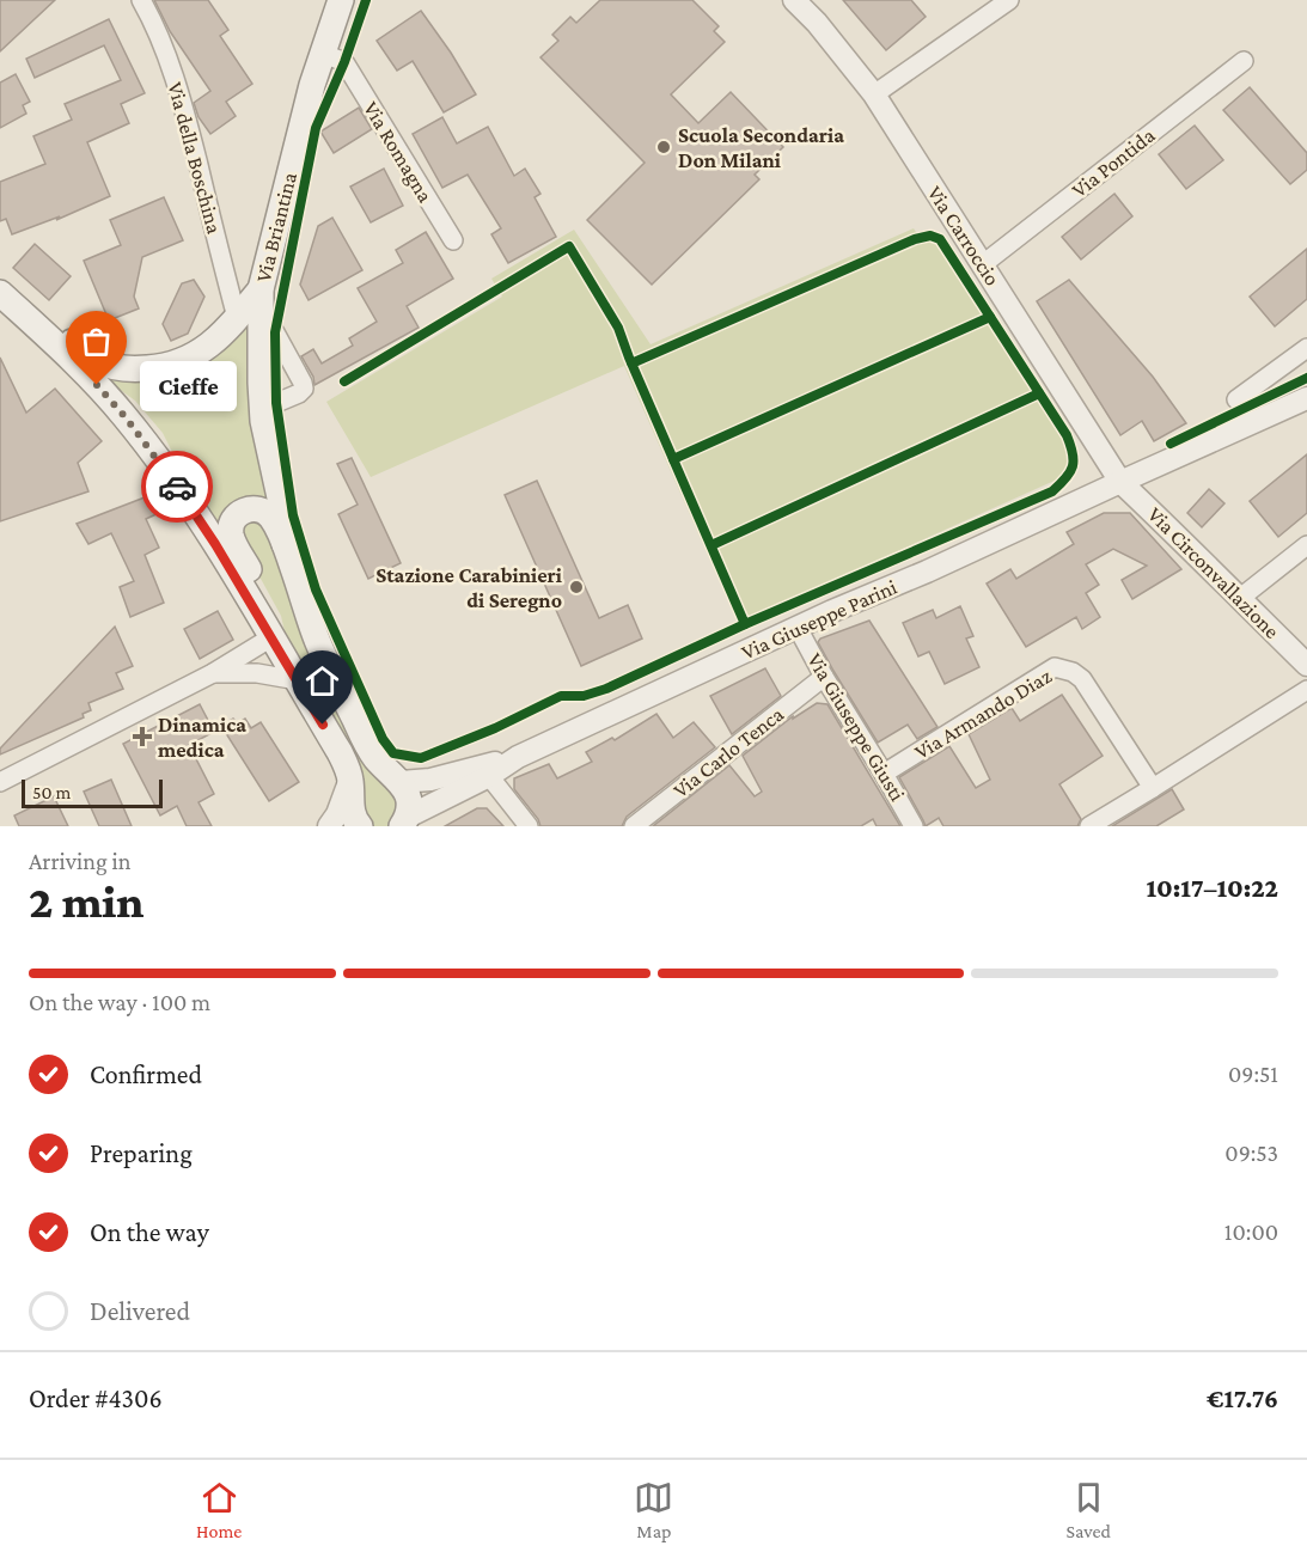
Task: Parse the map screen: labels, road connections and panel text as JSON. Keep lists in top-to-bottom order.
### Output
{
  "streets": {
    "main road": ["Via Briantina"],
    "street": [
      "Via Romagna",
      "Via della Boschina",
      "Via Pontida",
      "Via Carroccio",
      "Via Circonvallazione",
      "Via Giuseppe Parini",
      "Via Armando Diaz",
      "Via Giuseppe Giusti",
      "Via Carlo Tenca"
    ]
  },
  "crossings": [
    ["Via Romagna", "Via Briantina"],
    ["Via della Boschina", "Via Briantina"],
    ["Via Pontida", "Via Carroccio"],
    ["Via Carroccio", "Via Circonvallazione"],
    ["Via Carroccio", "Via Giuseppe Parini"],
    ["Via Circonvallazione", "Via Giuseppe Parini"],
    ["Via Giuseppe Parini", "Via Giuseppe Giusti"],
    ["Via Armando Diaz", "Via Giuseppe Giusti"],
    ["Via Giuseppe Giusti", "Via Carlo Tenca"]
  ],
  "places": {
    "other": ["Scuola Secondaria Don Milani", "Cieffe", "Stazione Carabinieri di Seregno"],
    "health": ["Dinamica medica"]
  },
  "scale_bar": "50 m",
  "page": {
    "bubble": "Cieffe",
    "scale": "50 m",
    "heading": ["2 min", "Arriving in", "10:17–10:22"],
    "panel": ["Order #4306", "€17.76"],
    "bar": "On the way · 100 m",
    "list": [
      ["Confirmed", "09:51"],
      ["Preparing", "09:53"],
      ["On the way", "10:00"],
      "Delivered"
    ],
    "tabs": ["Home", "Map", "Saved"]
  }
}
